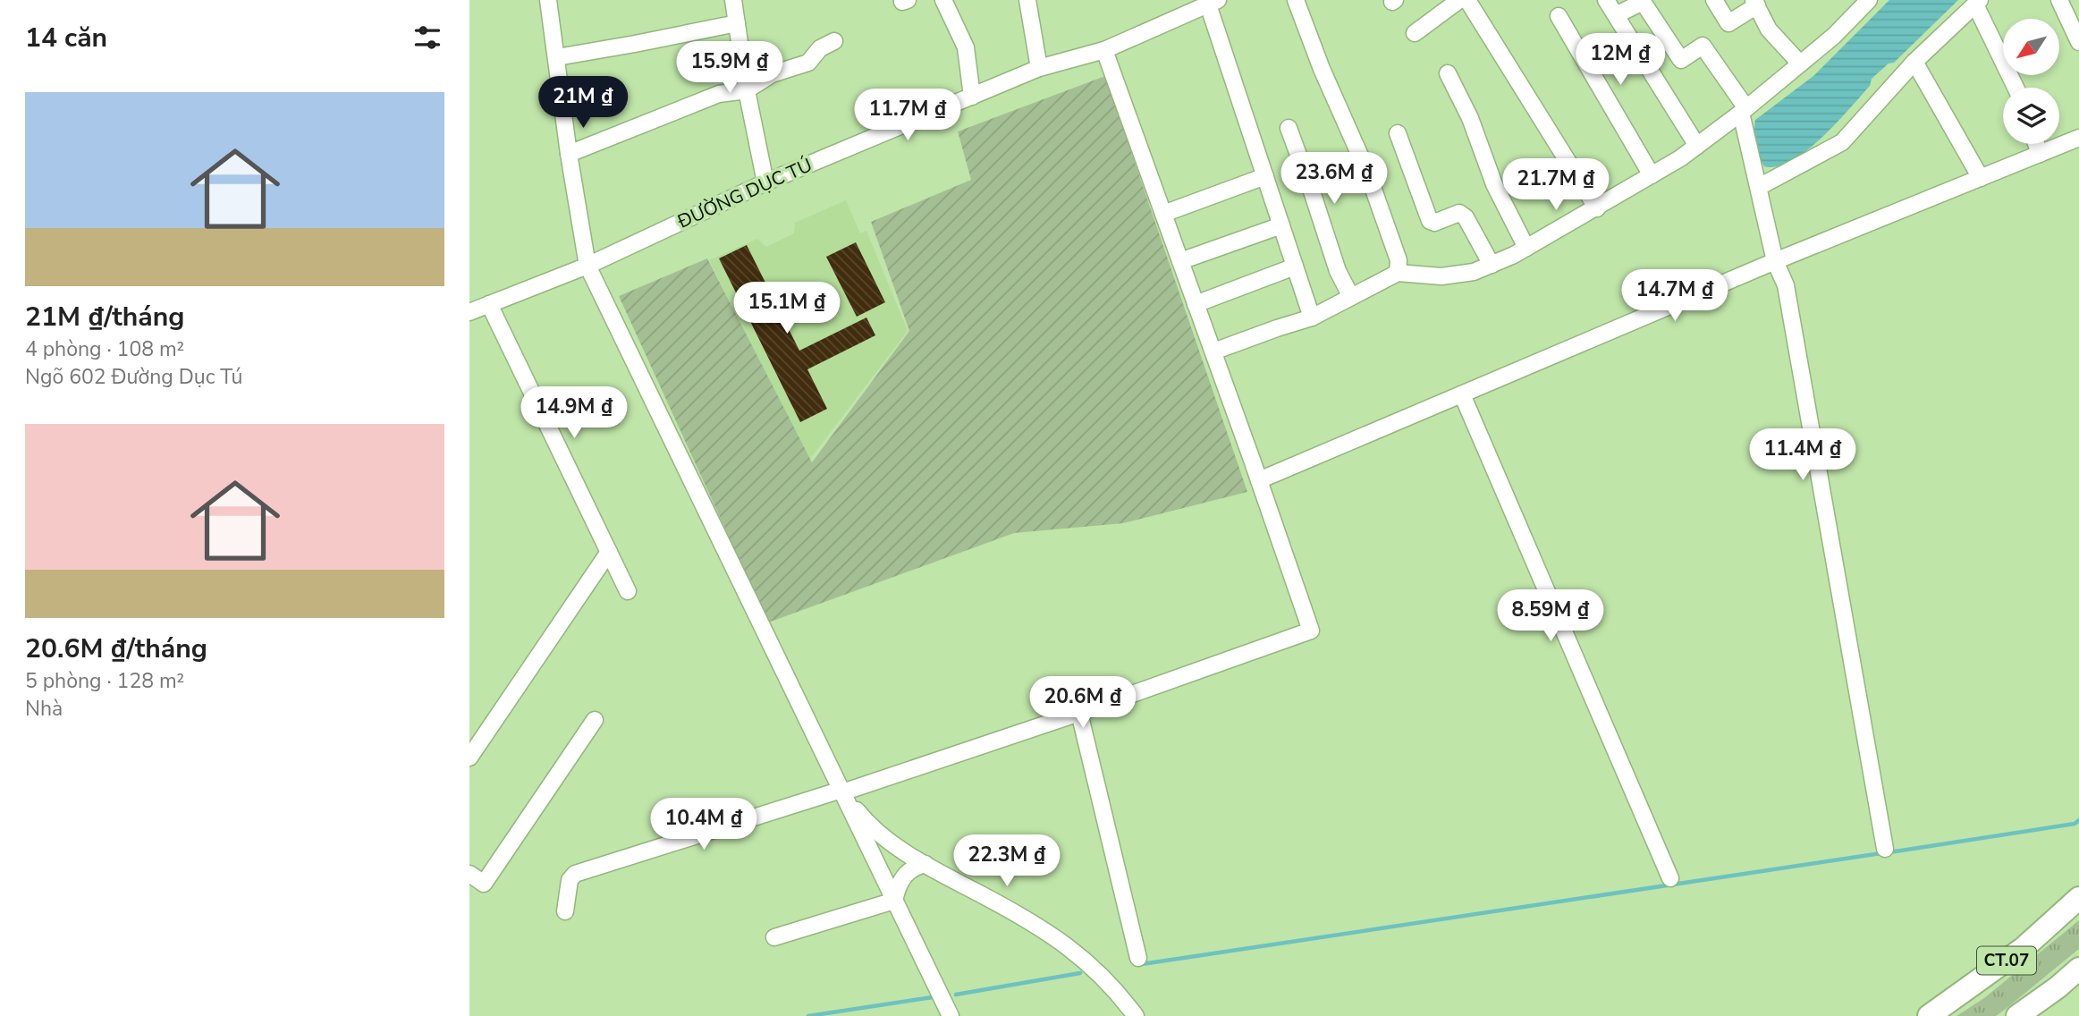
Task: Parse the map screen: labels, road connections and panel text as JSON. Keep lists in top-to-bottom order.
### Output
{
  "streets": {
    "highway": ["CT.07"],
    "street": ["ĐƯỜNG DỤC TÚ"]
  },
  "north": "bottom left",
  "page": {
    "heading": "14 căn",
    "price": [
      "12M ₫",
      "15.9M ₫",
      "21M ₫",
      "11.7M ₫",
      "23.6M ₫",
      "21.7M ₫",
      "14.7M ₫",
      "15.1M ₫",
      "14.9M ₫",
      "11.4M ₫",
      "8.59M ₫",
      "20.6M ₫",
      "10.4M ₫",
      "22.3M ₫"
    ],
    "list": [
      {
        "name": "21M ₫/tháng",
        "note": "4 phòng · 108 m² · Ngõ 602 Đường Dục Tú"
      },
      {
        "name": "20.6M ₫/tháng",
        "note": "5 phòng · 128 m² · Nhà"
      }
    ]
  }
}
